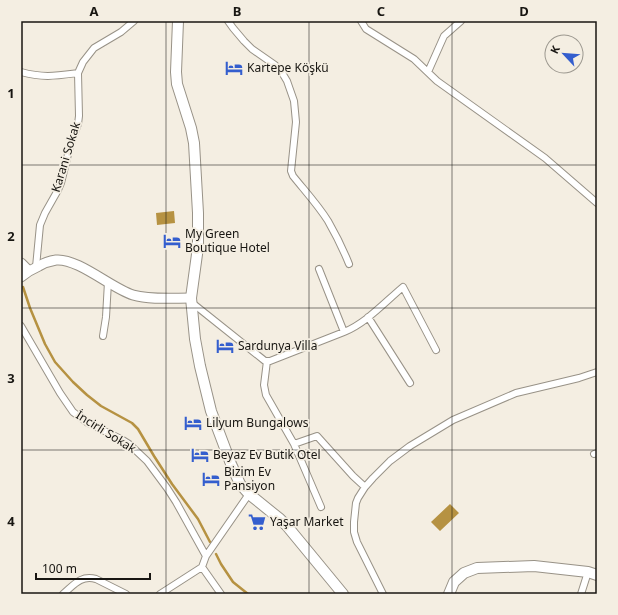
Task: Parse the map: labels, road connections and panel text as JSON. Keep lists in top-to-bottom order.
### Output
{
  "streets": {
    "street": ["Karani Sokak", "İncirli Sokak"]
  },
  "places": {
    "hotel": [
      "Kartepe Köşkü",
      "My Green Boutique Hotel",
      "Sardunya Villa",
      "Lilyum Bungalows",
      "Beyaz Ev Butik Otel",
      "Bizim Ev Pansiyon"
    ],
    "supermarket": ["Yaşar Market"]
  },
  "scale_bar": "100 m",
  "north": "top left",
  "grid": {
    "columns": [
      "A",
      "B",
      "C",
      "D"
    ],
    "rows": [
      "1",
      "2",
      "3",
      "4"
    ]
  }
}
